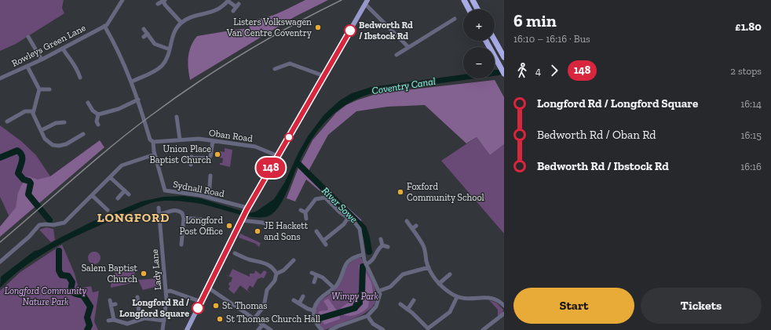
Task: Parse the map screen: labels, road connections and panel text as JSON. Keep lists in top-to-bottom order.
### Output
{
  "streets": {
    "street": [
      "Rowleys Green Lane",
      "Oban Road",
      "Sydnall Road",
      "Lady Lane"
    ]
  },
  "crossings": [
    ["Rowleys Green Lane", "Sydnall Road"],
    ["Oban Road", "Sydnall Road"]
  ],
  "districts": ["LONGFORD"],
  "water": ["Coventry Canal", "River Sowe"],
  "parks": ["Longford Community Nature Park", "Wimpy Park"],
  "places": [
    "Listers Volkswagen Van Centre Coventry",
    "Bedworth Rd / Ibstock Rd",
    "Union Place Baptist Church",
    "Foxford Community School",
    "Longford Post Office",
    "JE Hackett and Sons",
    "Salem Baptist Church",
    "St. Thomas",
    "Longford Rd / Longford Square",
    "St Thomas Church Hall"
  ],
  "lines": ["bus line 148"],
  "page": {
    "on_map": "148",
    "heading": ["6 min", "16:10 – 16:16 · Bus", "£1.80"],
    "map_buttons": ["+", "−"],
    "legs": ["4", "148", "2 stops"],
    "list": [
      {
        "name": "Longford Rd / Longford Square",
        "value": "16:14"
      },
      {
        "name": "Bedworth Rd / Oban Rd",
        "value": "16:15"
      },
      {
        "name": "Bedworth Rd / Ibstock Rd",
        "value": "16:16"
      }
    ],
    "buttons": ["Start", "Tickets"]
  }
}
